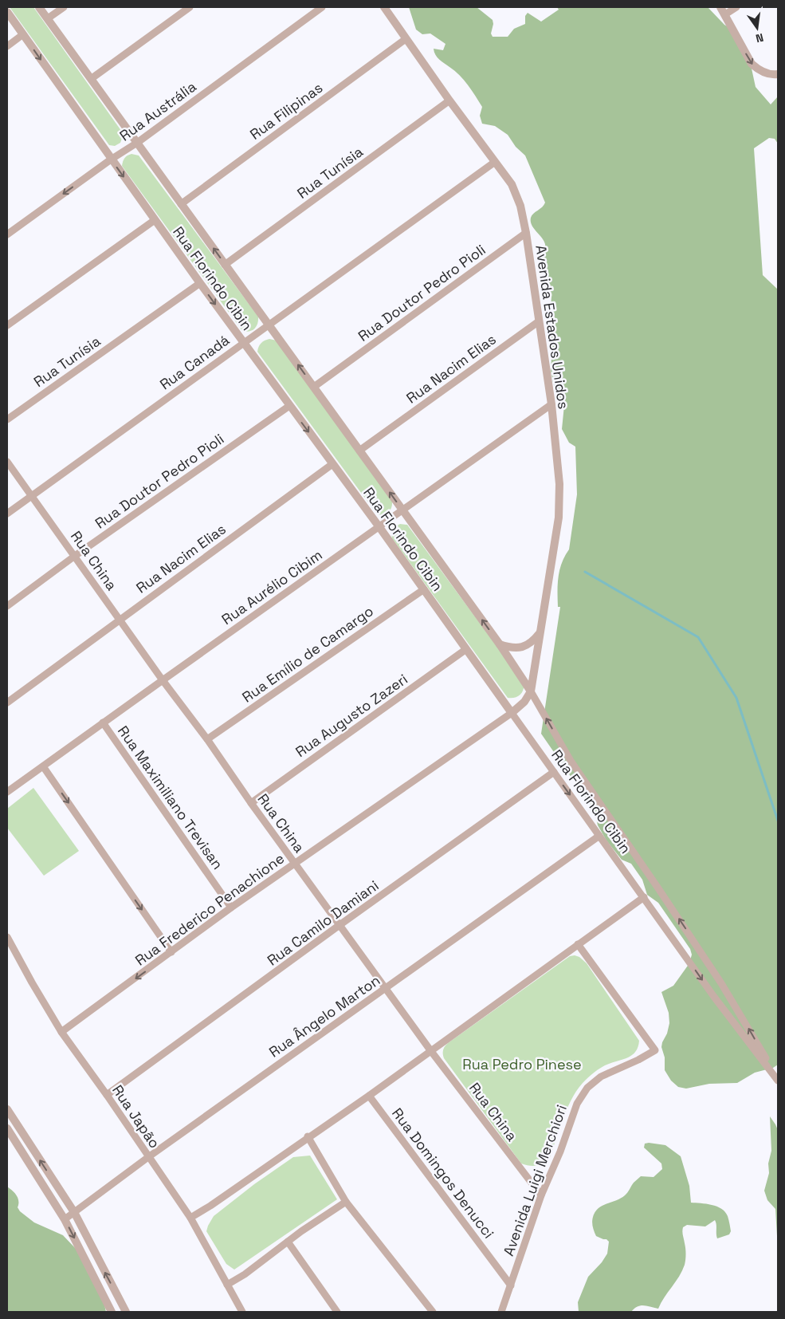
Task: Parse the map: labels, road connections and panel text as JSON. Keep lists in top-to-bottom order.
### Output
{
  "streets": {
    "street": [
      "Rua Austrália",
      "Rua Filipinas",
      "Rua Tunísia",
      "Rua Florindo Cibin",
      "Rua Doutor Pedro Pioli",
      "Avenida Estados Unidos",
      "Rua Canadá",
      "Rua Nacim Elias",
      "Rua China",
      "Rua Aurélio Cibim",
      "Rua Emílio de Camargo",
      "Rua Augusto Zazeri",
      "Rua Maximiliano Trevisan",
      "Rua Frederico Penachione",
      "Rua Camilo Damiani",
      "Rua Ângelo Marton",
      "Rua Japão",
      "Rua Domingos Denucci",
      "Avenida Luigi Merchiori"
    ]
  },
  "crossings": [
    ["Rua Austrália", "Rua Florindo Cibin"],
    ["Rua Filipinas", "Rua Florindo Cibin"],
    ["Rua Filipinas", "Avenida Estados Unidos"],
    ["Rua Tunísia", "Rua Florindo Cibin"],
    ["Rua Tunísia", "Avenida Estados Unidos"],
    ["Rua Florindo Cibin", "Rua Doutor Pedro Pioli"],
    ["Rua Florindo Cibin", "Avenida Estados Unidos"],
    ["Rua Florindo Cibin", "Rua Canadá"],
    ["Rua Florindo Cibin", "Rua Nacim Elias"],
    ["Rua Florindo Cibin", "Rua Aurélio Cibim"],
    ["Rua Florindo Cibin", "Rua Emílio de Camargo"],
    ["Rua Florindo Cibin", "Rua Augusto Zazeri"],
    ["Rua Florindo Cibin", "Rua Frederico Penachione"],
    ["Rua Florindo Cibin", "Rua Camilo Damiani"],
    ["Rua Florindo Cibin", "Rua Ângelo Marton"],
    ["Rua Doutor Pedro Pioli", "Avenida Estados Unidos"],
    ["Rua Doutor Pedro Pioli", "Rua China"],
    ["Avenida Estados Unidos", "Rua Canadá"],
    ["Avenida Estados Unidos", "Rua Nacim Elias"],
    ["Avenida Estados Unidos", "Rua Aurélio Cibim"],
    ["Rua Canadá", "Rua China"],
    ["Rua Nacim Elias", "Rua China"],
    ["Rua China", "Rua Aurélio Cibim"],
    ["Rua China", "Rua Emílio de Camargo"],
    ["Rua China", "Rua Augusto Zazeri"],
    ["Rua China", "Rua Frederico Penachione"],
    ["Rua China", "Rua Camilo Damiani"],
    ["Rua China", "Rua Ângelo Marton"],
    ["Rua China", "Avenida Luigi Merchiori"],
    ["Rua Aurélio Cibim", "Rua Maximiliano Trevisan"],
    ["Rua Maximiliano Trevisan", "Rua Frederico Penachione"],
    ["Rua Frederico Penachione", "Rua Japão"],
    ["Rua Camilo Damiani", "Rua Japão"],
    ["Rua Ângelo Marton", "Rua Japão"],
    ["Rua Domingos Denucci", "Avenida Luigi Merchiori"]
  ],
  "parks": ["Rua Pedro Pinese"],
  "north": "bottom"
}
